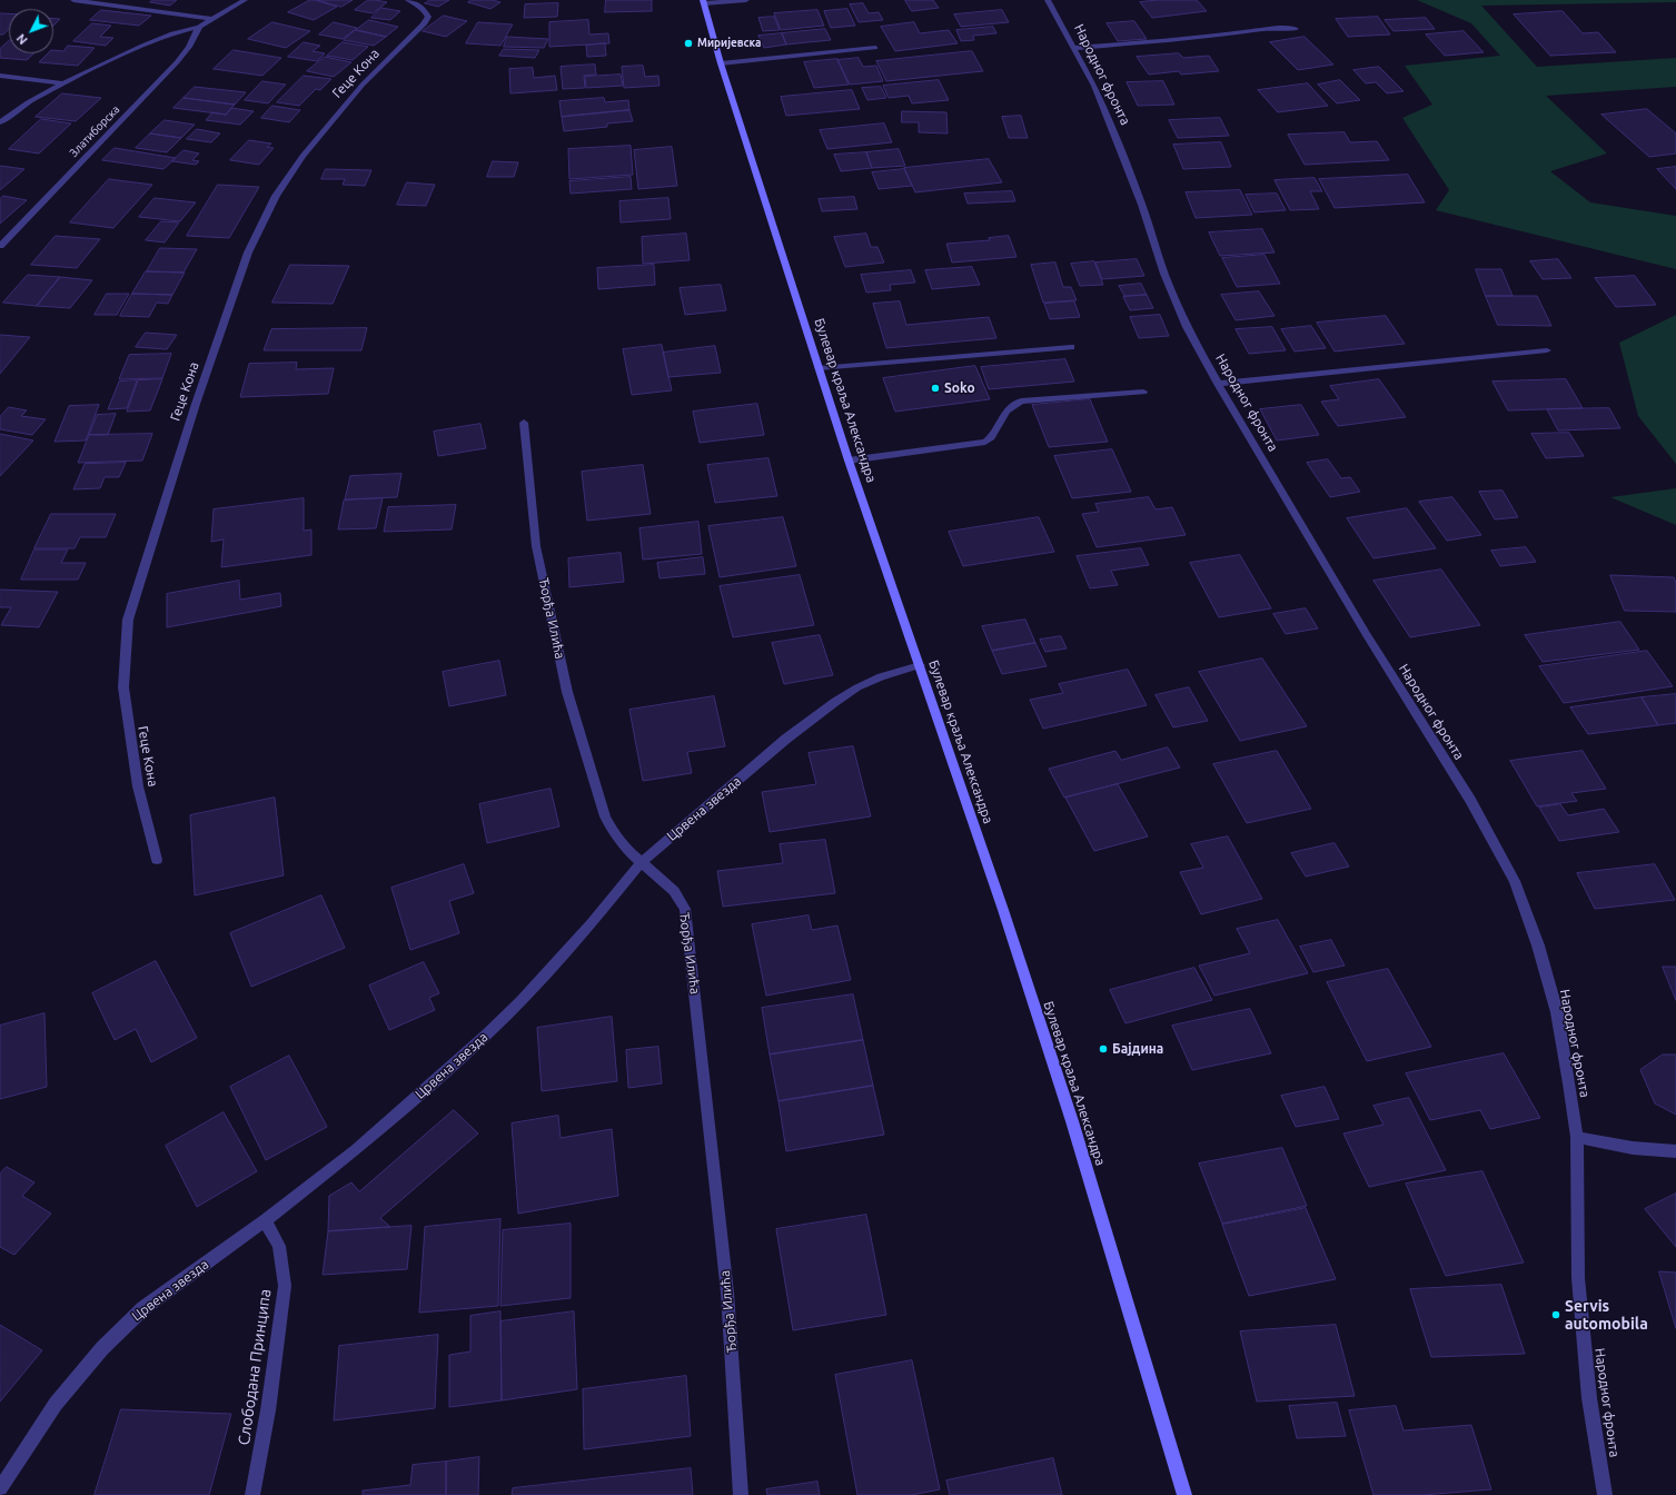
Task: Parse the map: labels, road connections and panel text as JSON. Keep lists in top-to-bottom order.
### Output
{
  "streets": {
    "main road": ["Булевар краља Александра"],
    "street": [
      "Геце Кона",
      "Народног фронта",
      "Златиборска",
      "Ђорђа Илића",
      "Црвена звезда",
      "Слободана Принципа"
    ]
  },
  "crossings": [
    ["Булевар краља Александра", "Црвена звезда"],
    ["Ђорђа Илића", "Црвена звезда"],
    ["Црвена звезда", "Слободана Принципа"]
  ],
  "places": [
    "Миријевска",
    "Soko",
    "Бајдина",
    "Servis automobila"
  ],
  "north": "bottom left"
}
